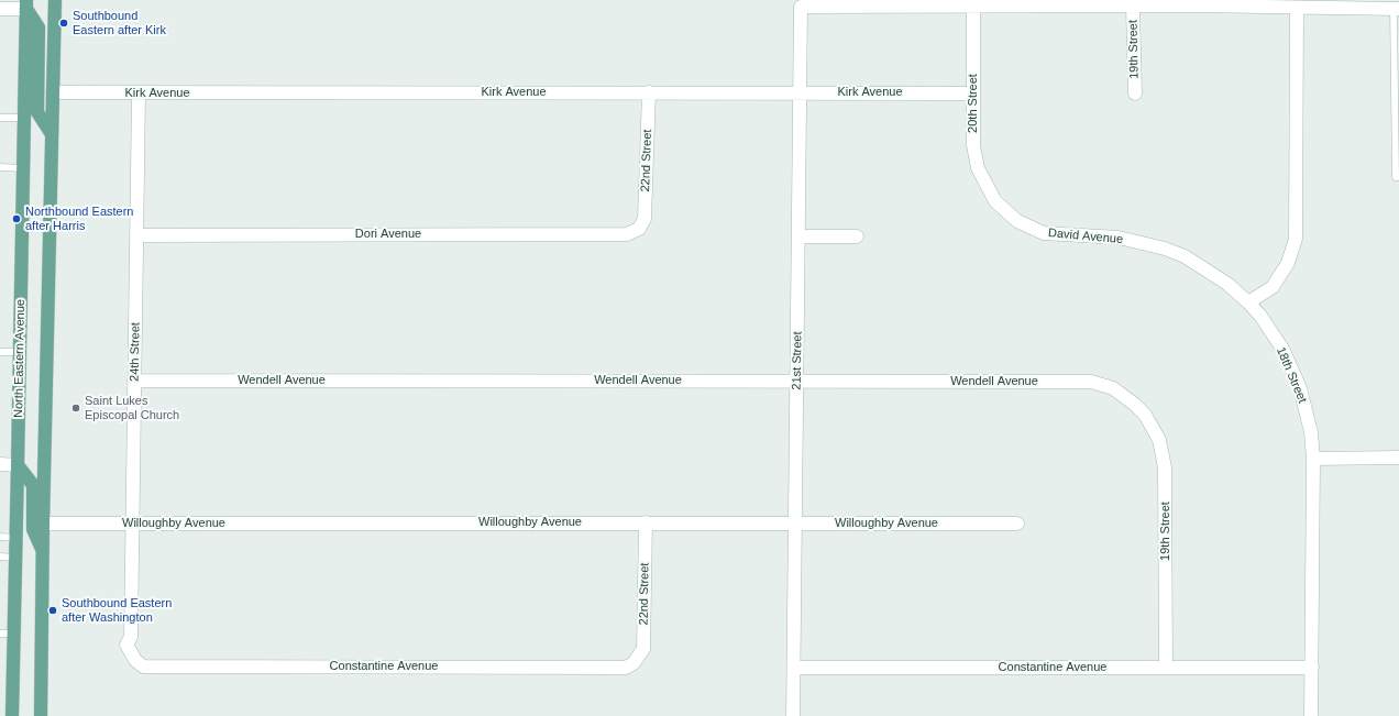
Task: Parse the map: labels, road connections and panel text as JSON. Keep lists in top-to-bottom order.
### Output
{
  "streets": {
    "main road": ["North Eastern Avenue"],
    "street": [
      "19th Street",
      "Kirk Avenue",
      "20th Street",
      "22nd Street",
      "Dori Avenue",
      "David Avenue",
      "24th Street",
      "21st Street",
      "18th Street",
      "Wendell Avenue",
      "Willoughby Avenue",
      "Constantine Avenue"
    ]
  },
  "crossings": [
    ["19th Street", "Wendell Avenue"],
    ["19th Street", "Constantine Avenue"],
    ["Kirk Avenue", "20th Street"],
    ["Kirk Avenue", "22nd Street"],
    ["Kirk Avenue", "24th Street"],
    ["Kirk Avenue", "21st Street"],
    ["20th Street", "David Avenue"],
    ["20th Street", "21st Street"],
    ["22nd Street", "Dori Avenue"],
    ["22nd Street", "Willoughby Avenue"],
    ["22nd Street", "Constantine Avenue"],
    ["Dori Avenue", "24th Street"],
    ["David Avenue", "18th Street"],
    ["24th Street", "Wendell Avenue"],
    ["24th Street", "Willoughby Avenue"],
    ["24th Street", "Constantine Avenue"],
    ["21st Street", "Wendell Avenue"],
    ["21st Street", "Willoughby Avenue"],
    ["21st Street", "Constantine Avenue"],
    ["18th Street", "Constantine Avenue"]
  ],
  "places": [
    "Southbound Eastern after Kirk",
    "Northbound Eastern after Harris",
    "Saint Lukes Episcopal Church",
    "Southbound Eastern after Washington"
  ]
}
